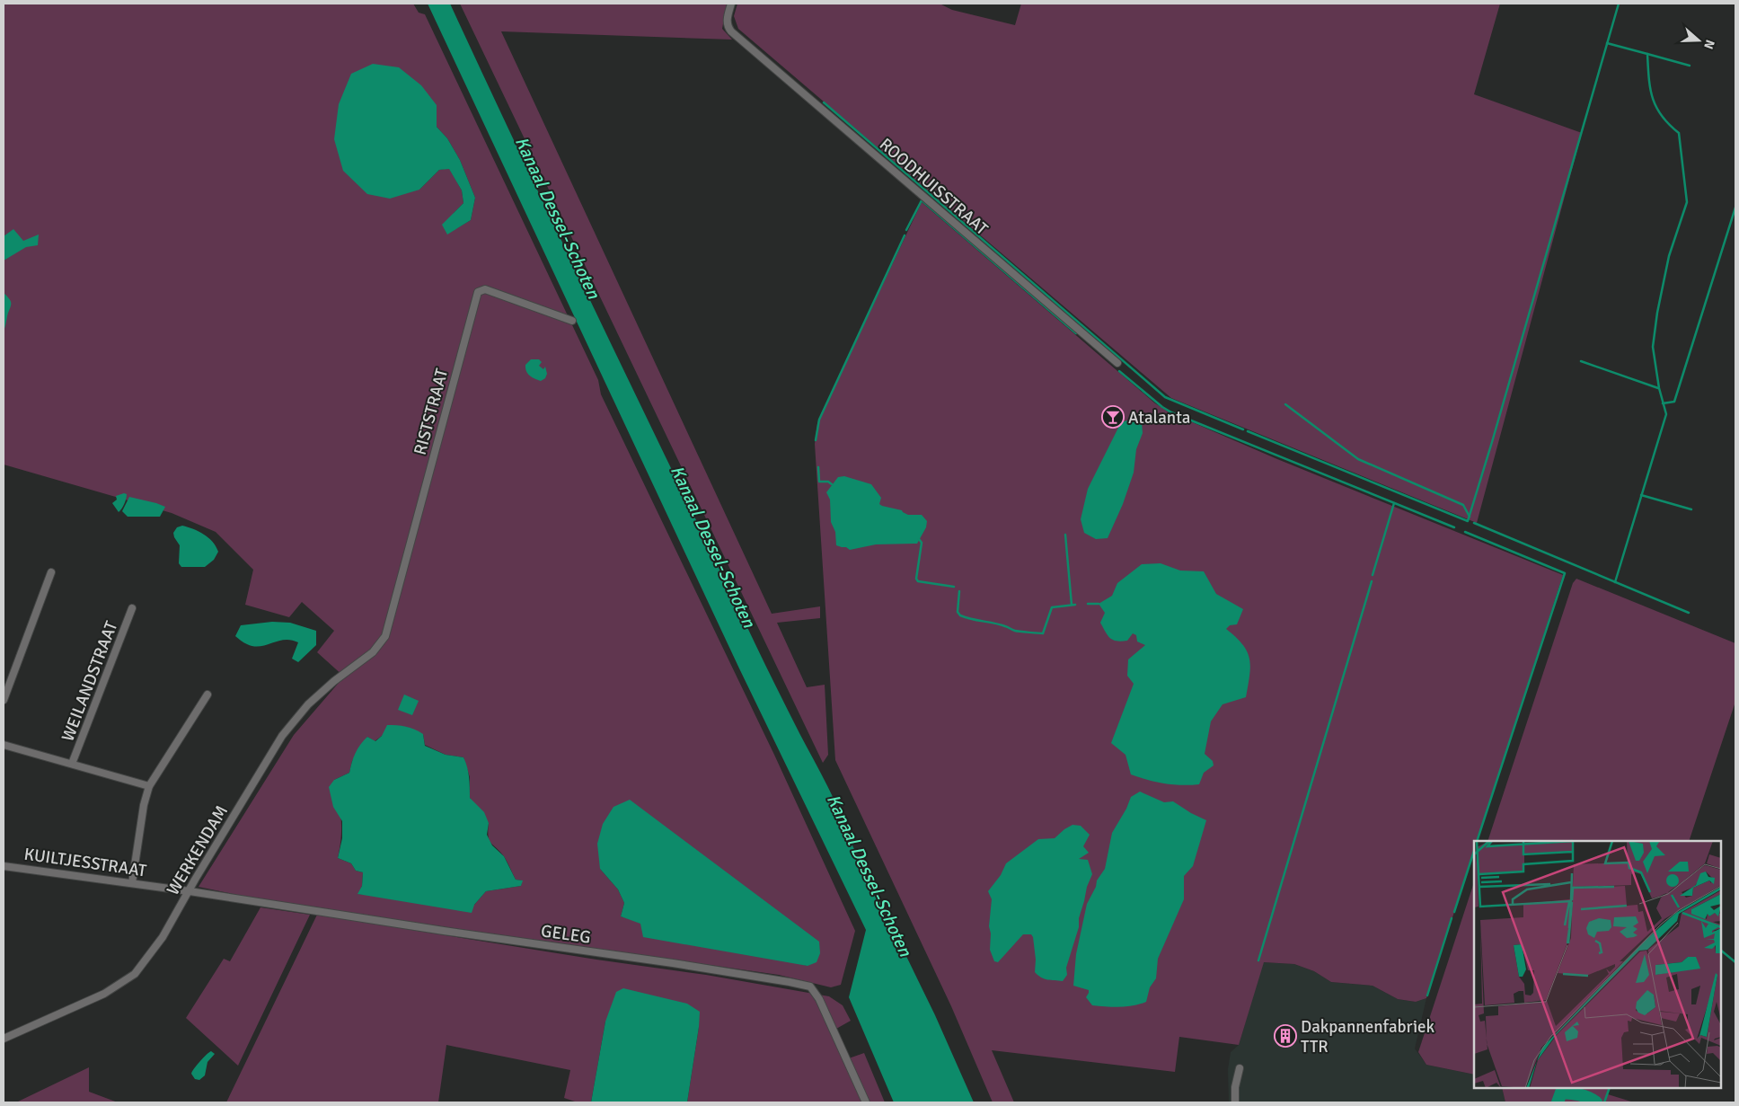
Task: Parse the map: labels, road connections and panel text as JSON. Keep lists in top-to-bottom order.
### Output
{
  "streets": {
    "street": [
      "ROODHUISSTRAAT",
      "RISTSTRAAT",
      "WEILANDSTRAAT",
      "WERKENDAM",
      "KUILTJESSTRAAT",
      "GELEG"
    ]
  },
  "crossings": [
    ["RISTSTRAAT", "WERKENDAM"],
    ["WERKENDAM", "KUILTJESSTRAAT"],
    ["WERKENDAM", "GELEG"],
    ["KUILTJESSTRAAT", "GELEG"]
  ],
  "water": ["Kanaal Dessel-Schoten"],
  "places": {
    "bar": ["Atalanta"],
    "building": ["Dakpannenfabriek TTR"]
  },
  "north": "right"
}
